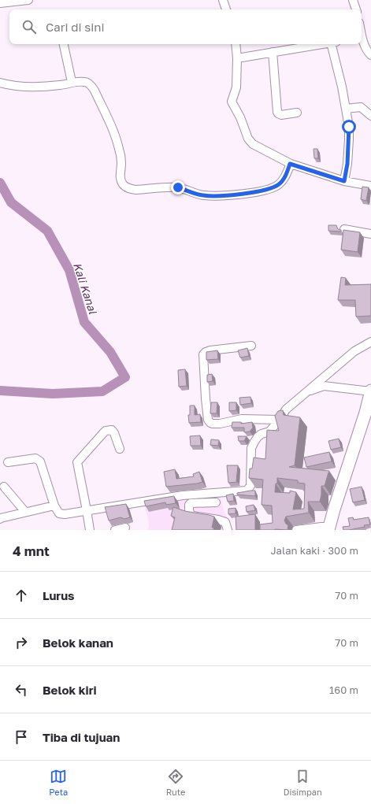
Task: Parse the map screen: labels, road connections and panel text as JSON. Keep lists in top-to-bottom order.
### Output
{
  "water": ["Kali Kanal"],
  "page": {
    "search": "Cari di sini",
    "heading": ["4 mnt", "Jalan kaki · 300 m"],
    "list": [
      ["Lurus", "70 m"],
      ["Belok kanan", "70 m"],
      ["Belok kiri", "160 m"],
      "Tiba di tujuan"
    ],
    "nav": ["Peta", "Rute", "Disimpan"]
  }
}
